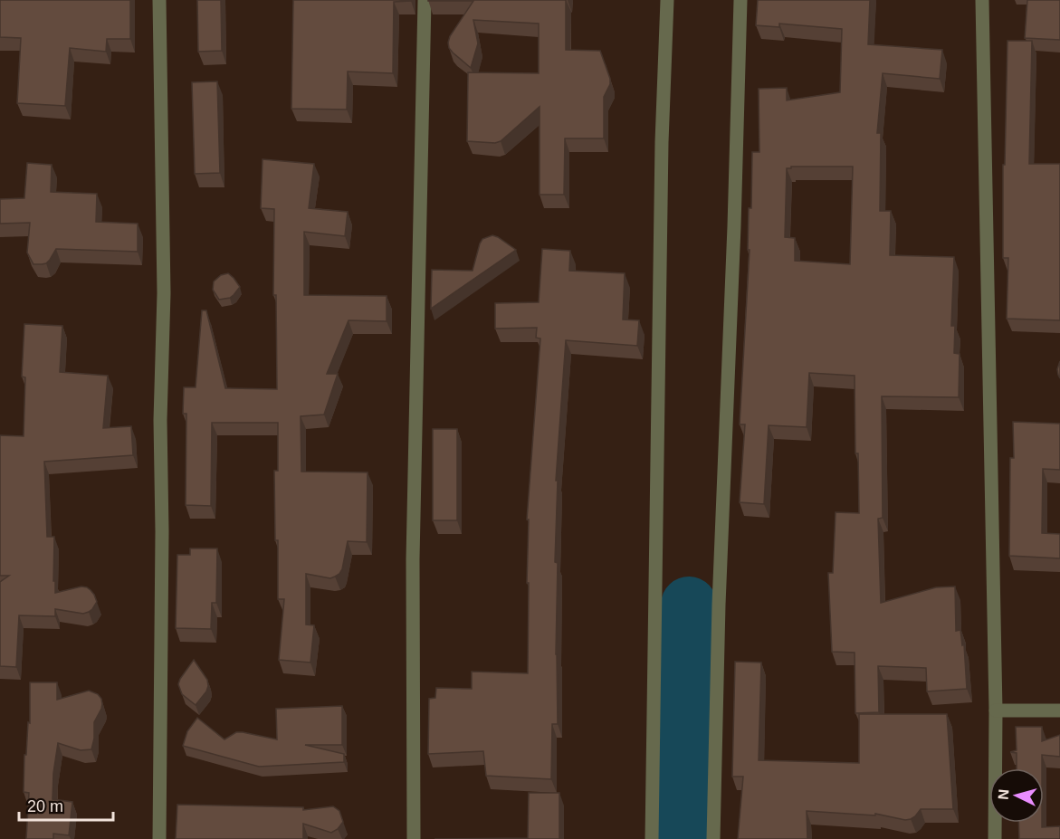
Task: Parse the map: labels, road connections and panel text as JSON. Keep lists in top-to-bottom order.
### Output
{
  "scale_bar": "20 m",
  "north": "left"
}
